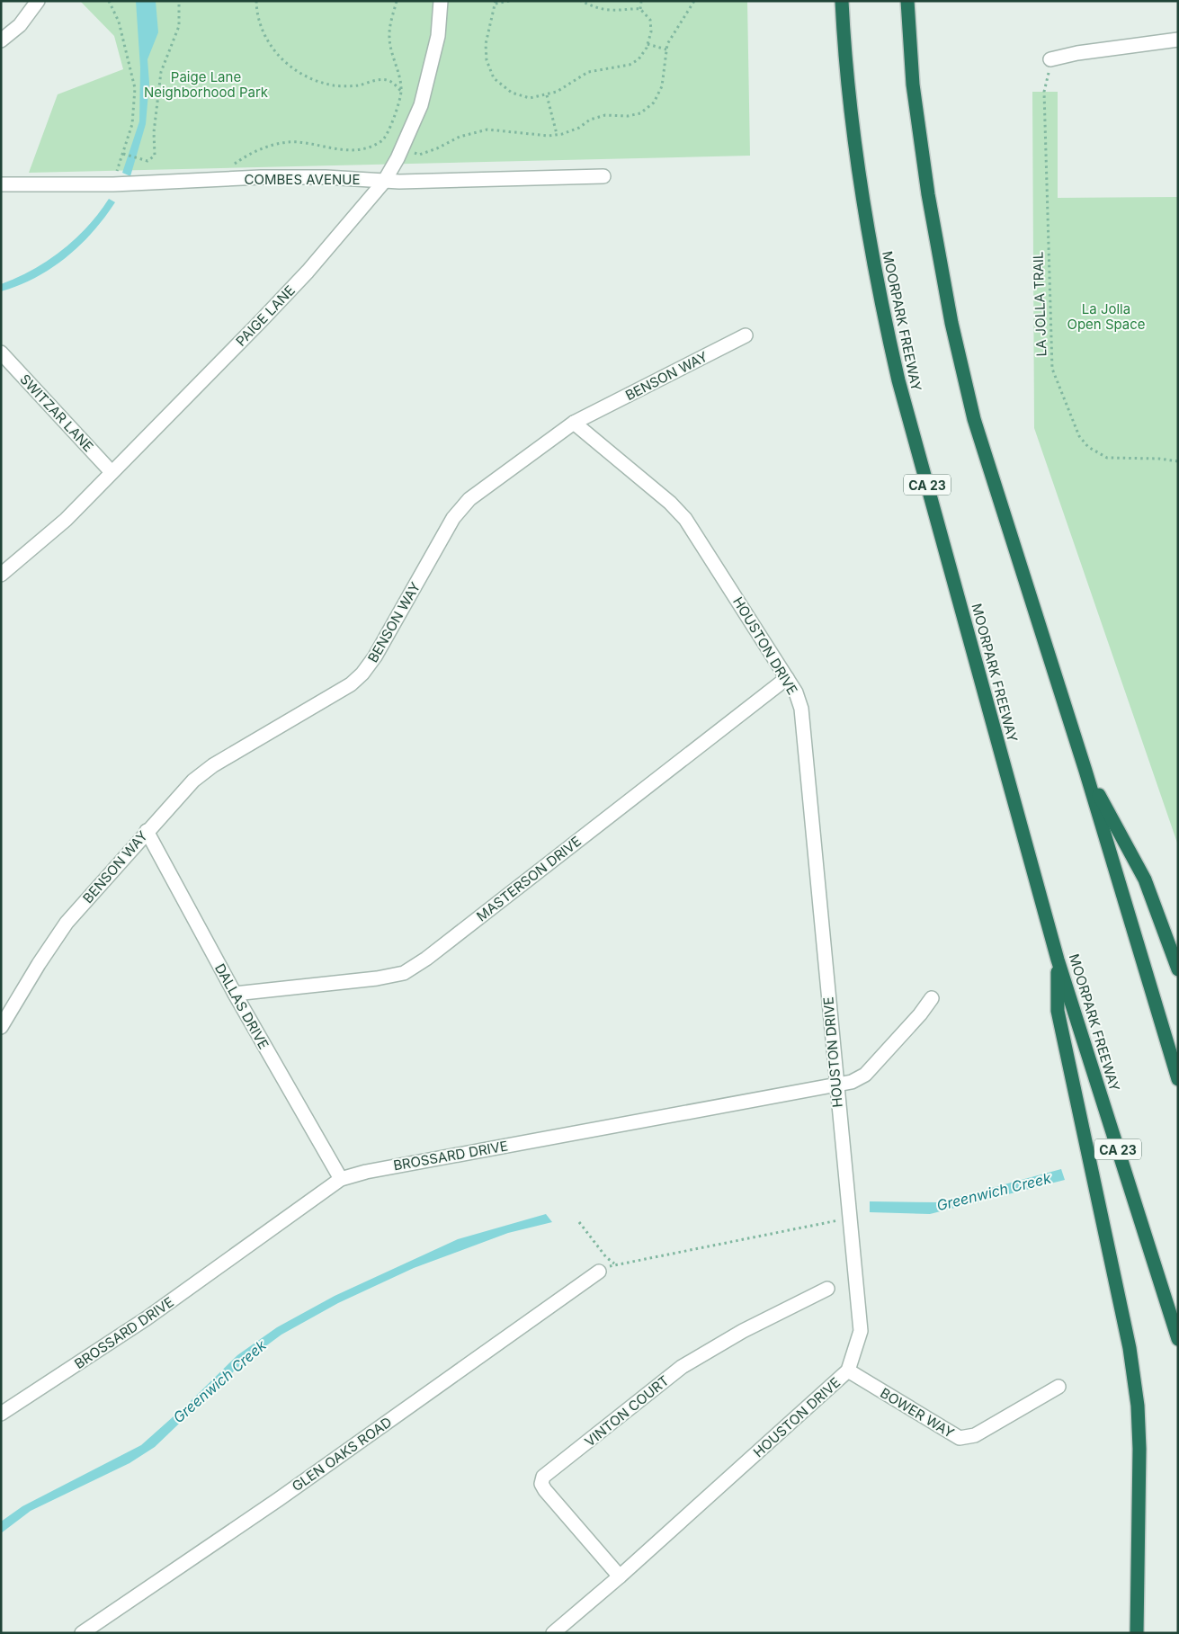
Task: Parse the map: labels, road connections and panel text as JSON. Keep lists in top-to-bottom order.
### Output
{
  "streets": {
    "highway": ["MOORPARK FREEWAY", "CA 23"],
    "street": [
      "COMBES AVENUE",
      "PAIGE LANE",
      "BENSON WAY",
      "SWITZAR LANE",
      "HOUSTON DRIVE",
      "MASTERSON DRIVE",
      "DALLAS DRIVE",
      "BROSSARD DRIVE",
      "VINTON COURT",
      "BOWER WAY",
      "GLEN OAKS ROAD"
    ],
    "path": ["LA JOLLA TRAIL"]
  },
  "crossings": [
    ["COMBES AVENUE", "PAIGE LANE"],
    ["PAIGE LANE", "SWITZAR LANE"],
    ["BENSON WAY", "HOUSTON DRIVE"],
    ["BENSON WAY", "DALLAS DRIVE"],
    ["HOUSTON DRIVE", "MASTERSON DRIVE"],
    ["HOUSTON DRIVE", "BROSSARD DRIVE"],
    ["HOUSTON DRIVE", "VINTON COURT"],
    ["HOUSTON DRIVE", "BOWER WAY"],
    ["MASTERSON DRIVE", "DALLAS DRIVE"],
    ["DALLAS DRIVE", "BROSSARD DRIVE"]
  ],
  "water": ["Greenwich Creek"],
  "parks": ["Paige Lane Neighborhood Park", "La Jolla Open Space"]
}
